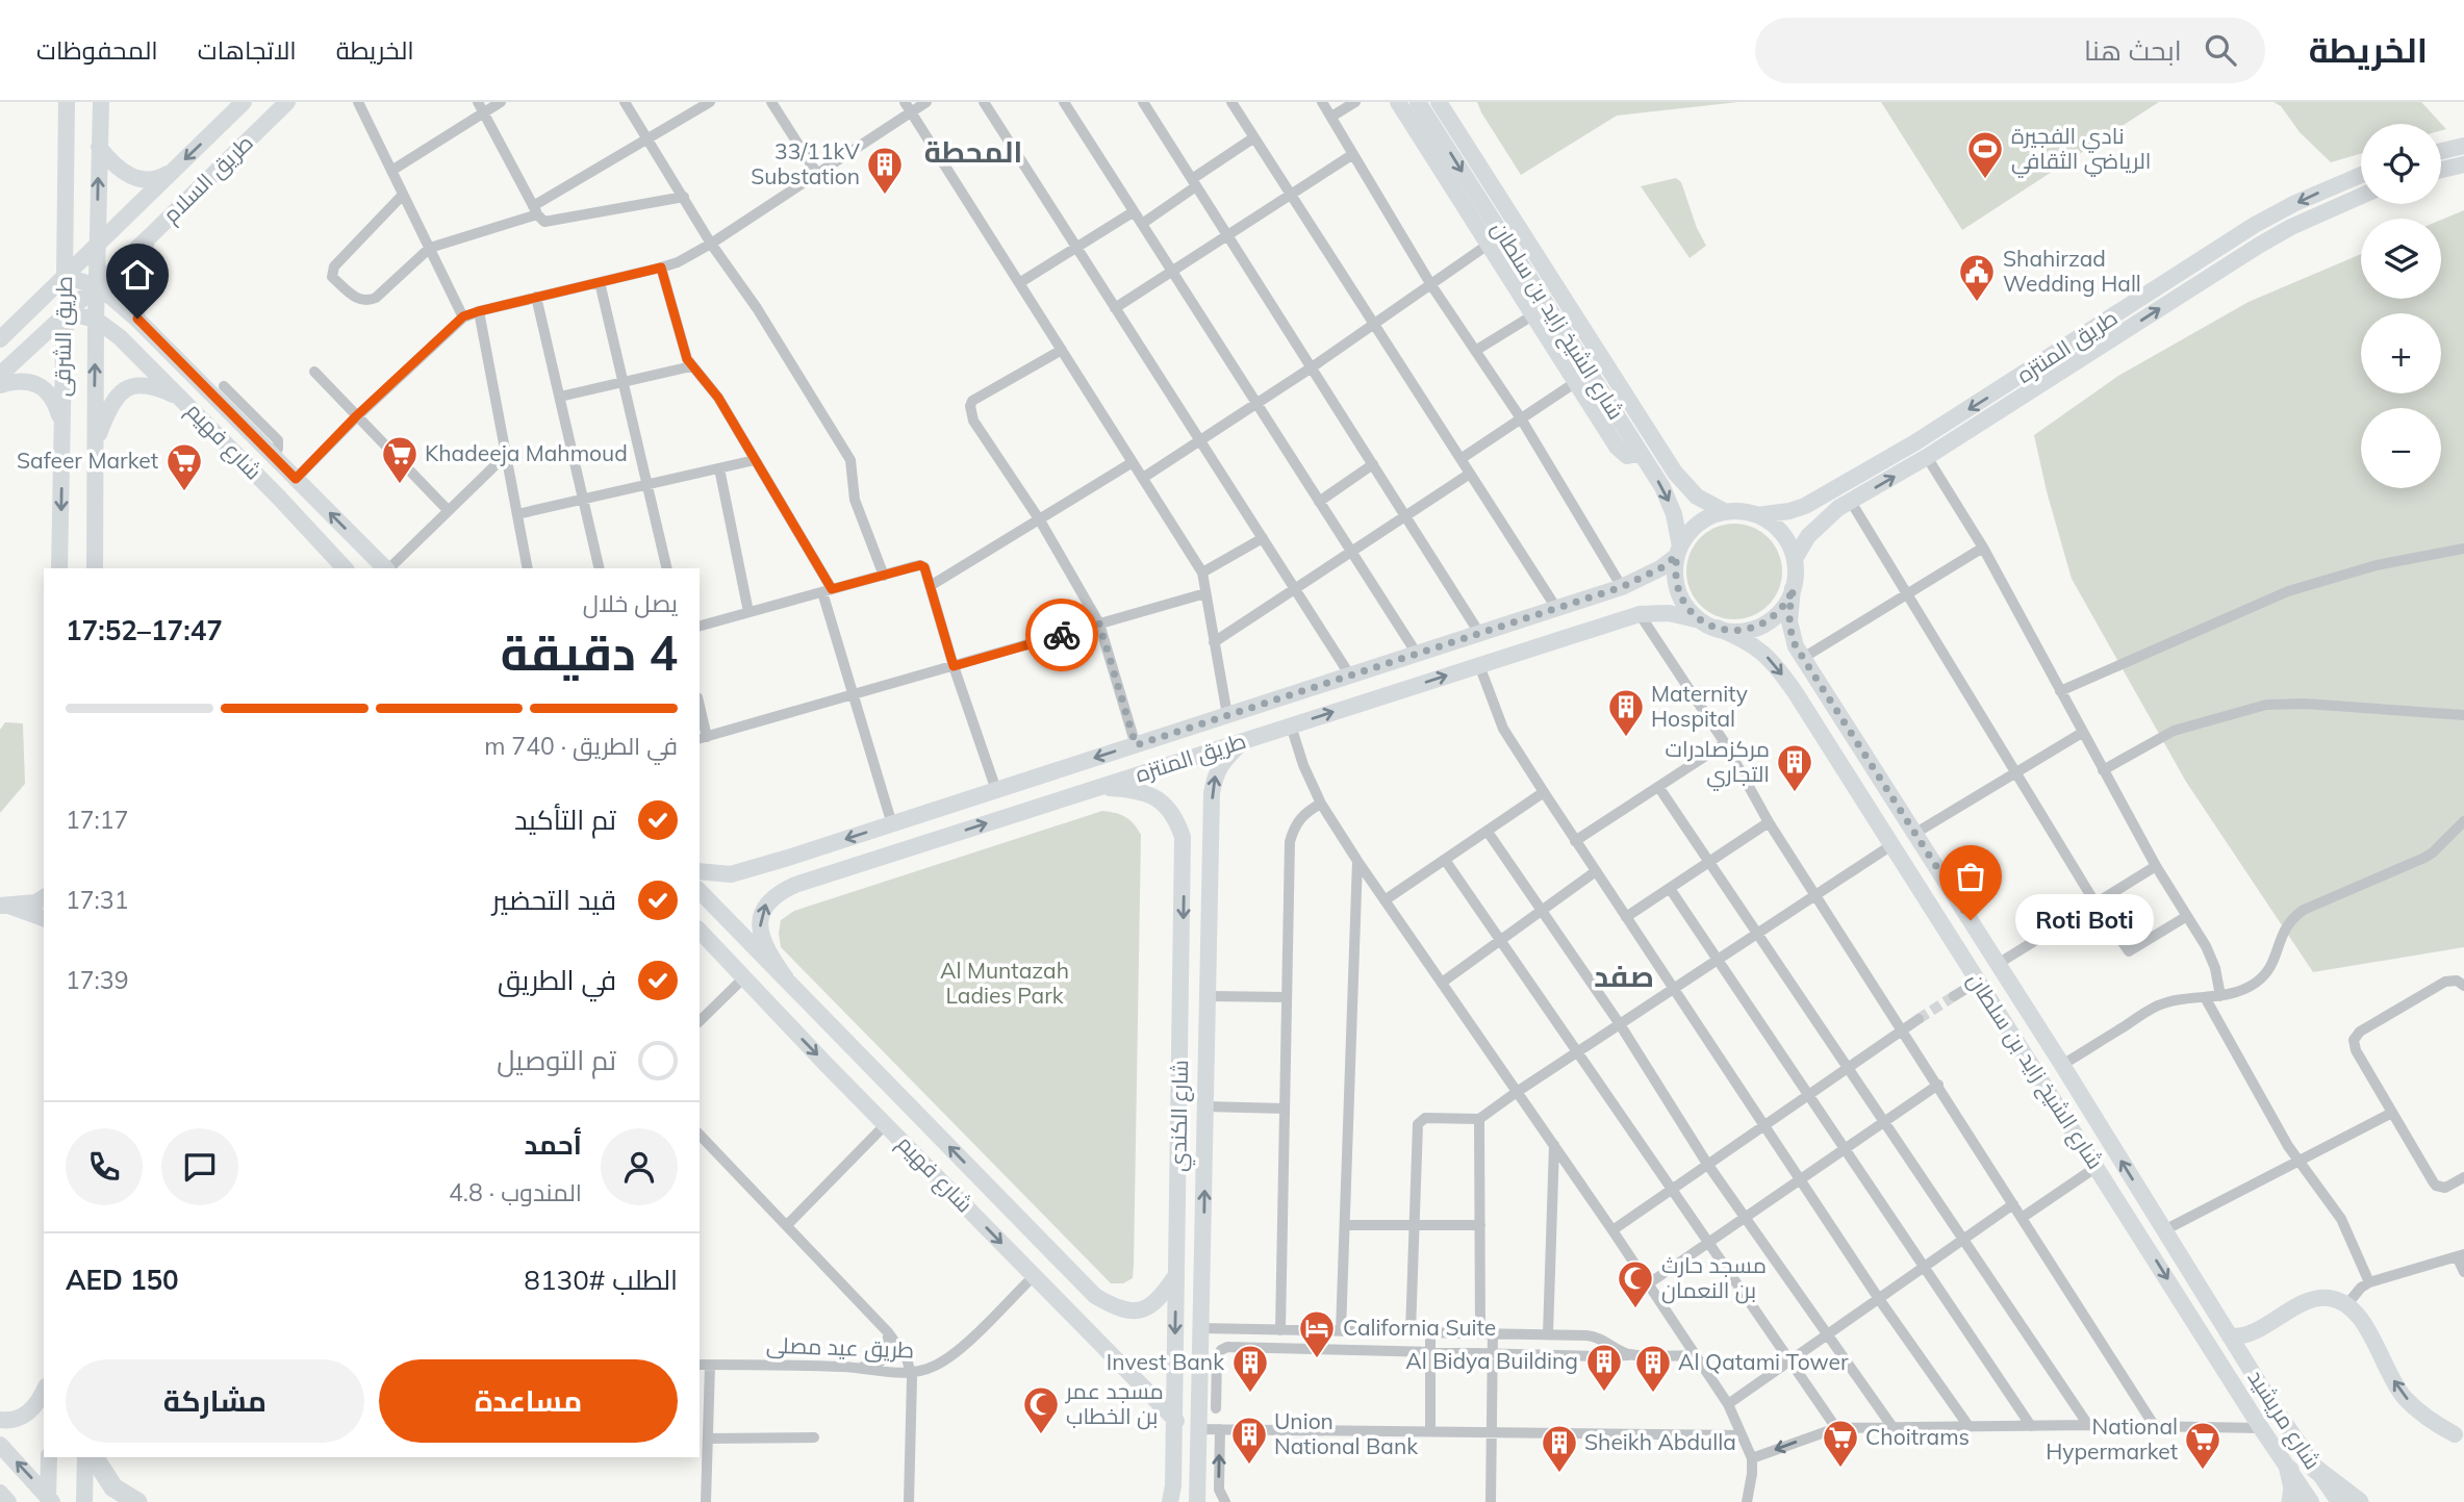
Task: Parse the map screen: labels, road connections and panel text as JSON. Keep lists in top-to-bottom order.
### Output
{
  "streets": {
    "street": [
      "طريق السلام",
      "شارع الشيخ زايد بن سلطان",
      "طريق الشرقى",
      "طريق المنتزه",
      "شارع فهيم",
      "شارع الكندي",
      "طريق عيد مصلى",
      "شارع مريشيد"
    ]
  },
  "crossings": [
    ["طريق السلام", "طريق الشرقى"],
    ["طريق السلام", "شارع فهيم"],
    ["شارع الشيخ زايد بن سلطان", "طريق المنتزه"],
    ["شارع الشيخ زايد بن سلطان", "شارع مريشيد"],
    ["طريق الشرقى", "شارع فهيم"],
    ["طريق المنتزه", "شارع فهيم"],
    ["طريق المنتزه", "شارع الكندي"],
    ["شارع فهيم", "شارع الكندي"],
    ["شارع فهيم", "طريق عيد مصلى"]
  ],
  "districts": ["المحطة", "صفد"],
  "parks": ["Al Muntazah Ladies Park"],
  "places": {
    "sports": ["نادي الفجيرة الرياضي الثقافي"],
    "building": [
      "33/11kV Substation",
      "Maternity Hospital",
      "مركزصادرات التجاري",
      "Al Bidya Building",
      "Invest Bank",
      "Al Qatami Tower",
      "Union National Bank",
      "Sheikh Abdulla"
    ],
    "public building": ["Shahirzad Wedding Hall"],
    "supermarket": [
      "Khadeeja Mahmoud",
      "Safeer Market",
      "Choitrams",
      "National Hypermarket"
    ],
    "other": ["Roti Boti"],
    "mosque": ["مسجد حارث بن النعمان", "مسجد عمر بن الخطاب"],
    "hotel": ["California Suite"]
  },
  "page": {
    "header": "الخريطة",
    "search": "ابحث هنا",
    "nav": ["الخريطة", "الاتجاهات", "المحفوظات"],
    "map_buttons": ["+", "−"],
    "heading": ["4 دقيقة", "يصل خلال", "17:47–17:52"],
    "panel": [
      "أحمد",
      "المندوب · 4.8",
      "الطلب #8130",
      "AED 150"
    ],
    "bar": "في الطريق · 740 m",
    "list": [
      ["تم التأكيد", "17:17"],
      ["قيد التحضير", "17:31"],
      ["في الطريق", "17:39"],
      "تم التوصيل"
    ],
    "bubble": "Roti Boti",
    "buttons": ["مساعدة", "مشاركة"]
  }
}
